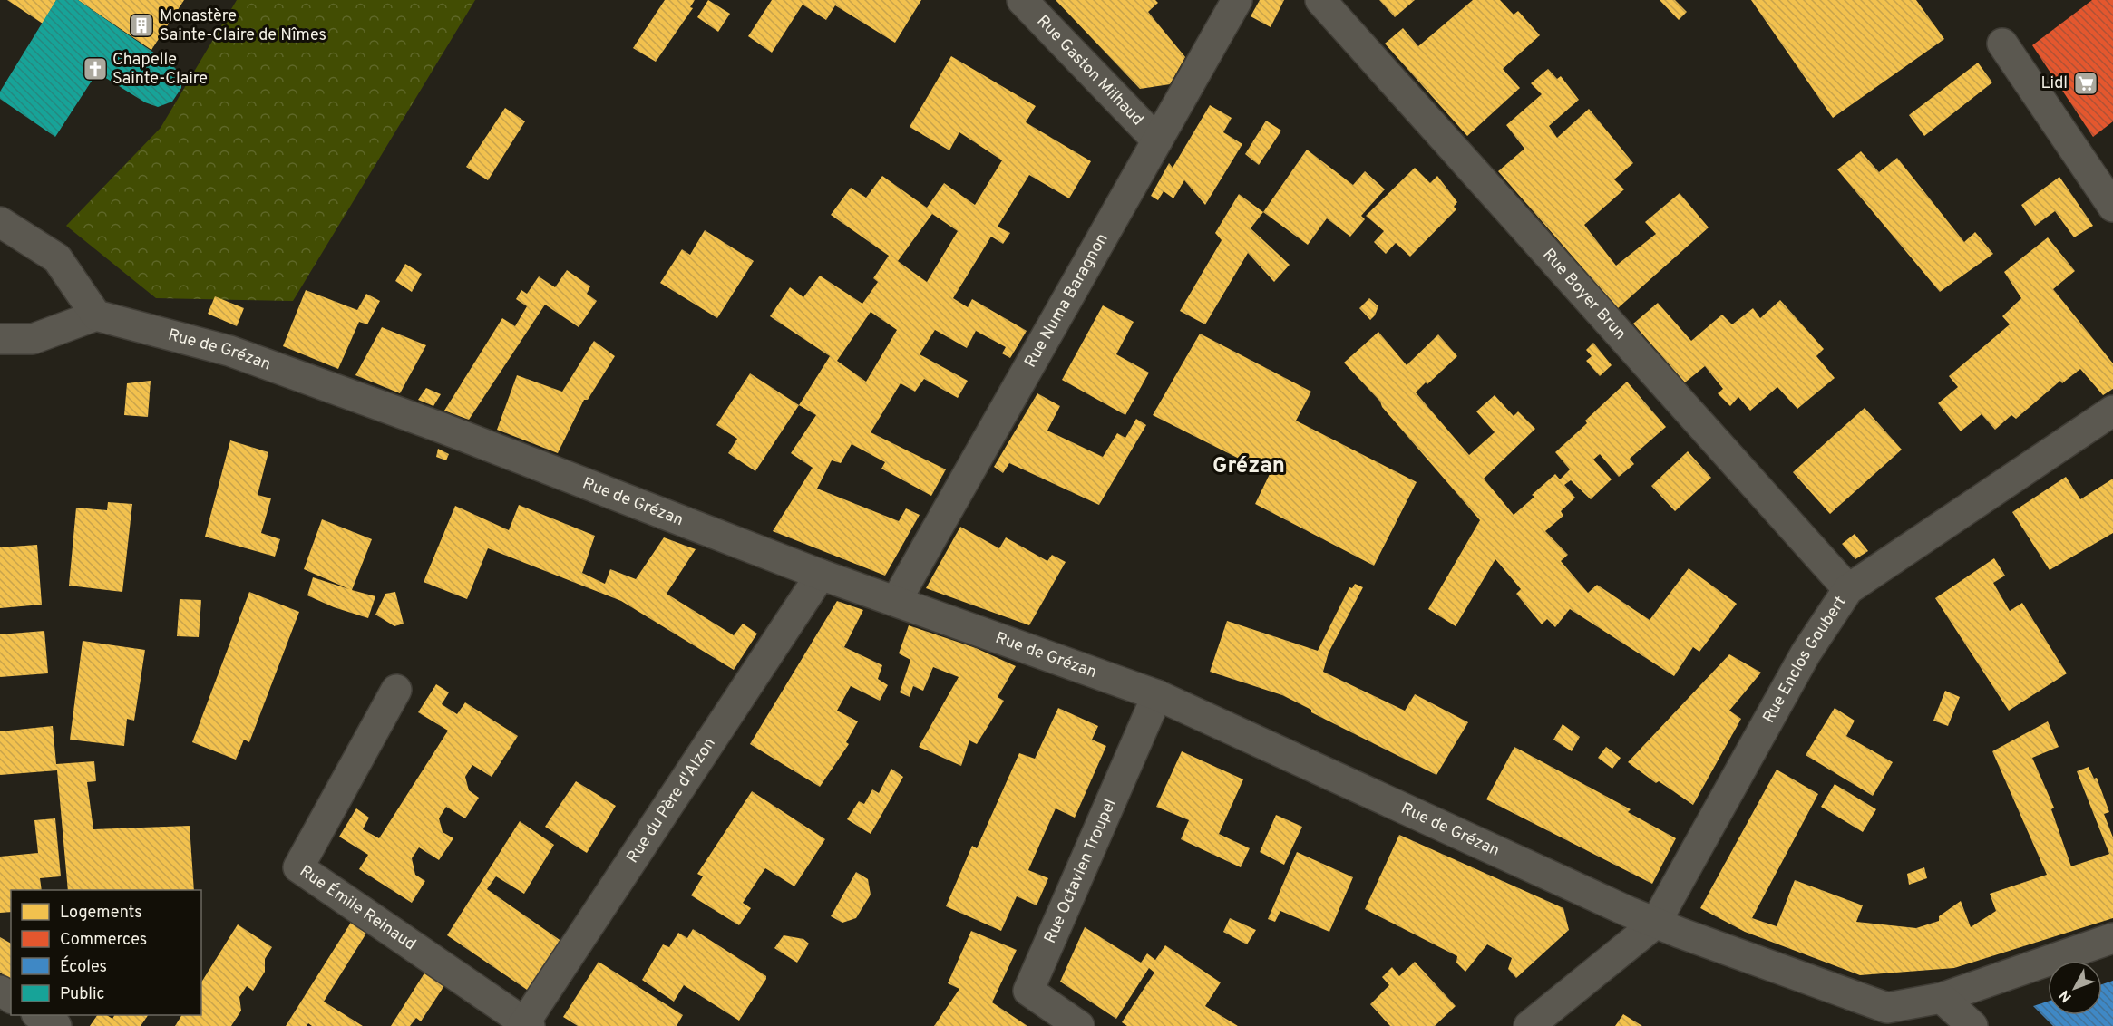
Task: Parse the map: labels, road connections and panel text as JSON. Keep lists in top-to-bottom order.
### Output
{
  "streets": {
    "street": [
      "Rue Gaston Milhaud",
      "Rue Boyer Brun",
      "Rue Numa Baragnon",
      "Rue de Grézan",
      "Rue Enclos Goubert",
      "Rue du Père d'Alzon",
      "Rue Octavien Troupel",
      "Rue Émile Reinaud"
    ]
  },
  "crossings": [
    ["Rue Gaston Milhaud", "Rue Numa Baragnon"],
    ["Rue Boyer Brun", "Rue Enclos Goubert"],
    ["Rue Numa Baragnon", "Rue de Grézan"],
    ["Rue de Grézan", "Rue Enclos Goubert"],
    ["Rue de Grézan", "Rue du Père d'Alzon"],
    ["Rue de Grézan", "Rue Octavien Troupel"],
    ["Rue du Père d'Alzon", "Rue Émile Reinaud"]
  ],
  "districts": ["Grézan"],
  "places": {
    "building": ["Monastère Sainte-Claire de Nîmes"],
    "church": ["Chapelle Sainte-Claire"],
    "supermarket": ["Lidl"]
  },
  "legend": [
    "Logements",
    "Commerces",
    "Écoles",
    "Public"
  ],
  "north": "bottom left"
}
